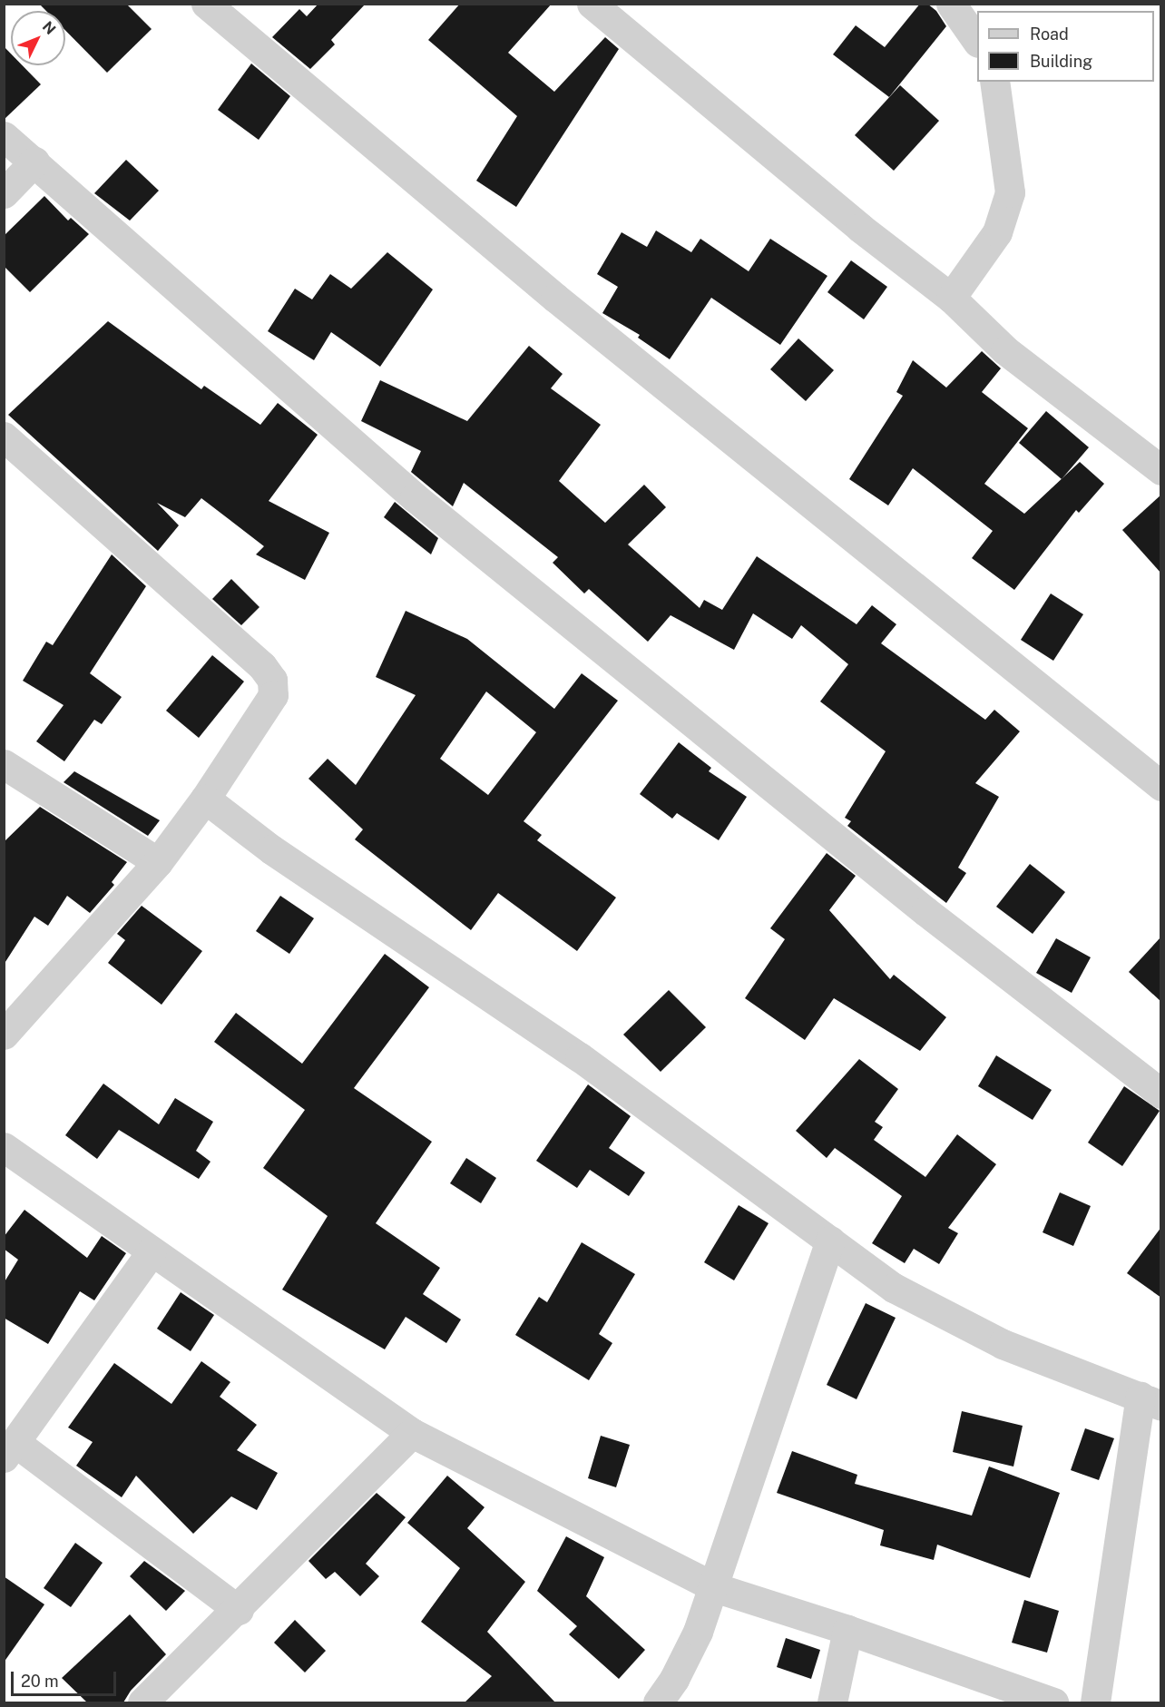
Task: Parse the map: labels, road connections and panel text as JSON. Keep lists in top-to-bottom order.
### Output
{
  "legend": ["Road", "Building"],
  "scale_bar": "20 m",
  "north": "top right"
}
